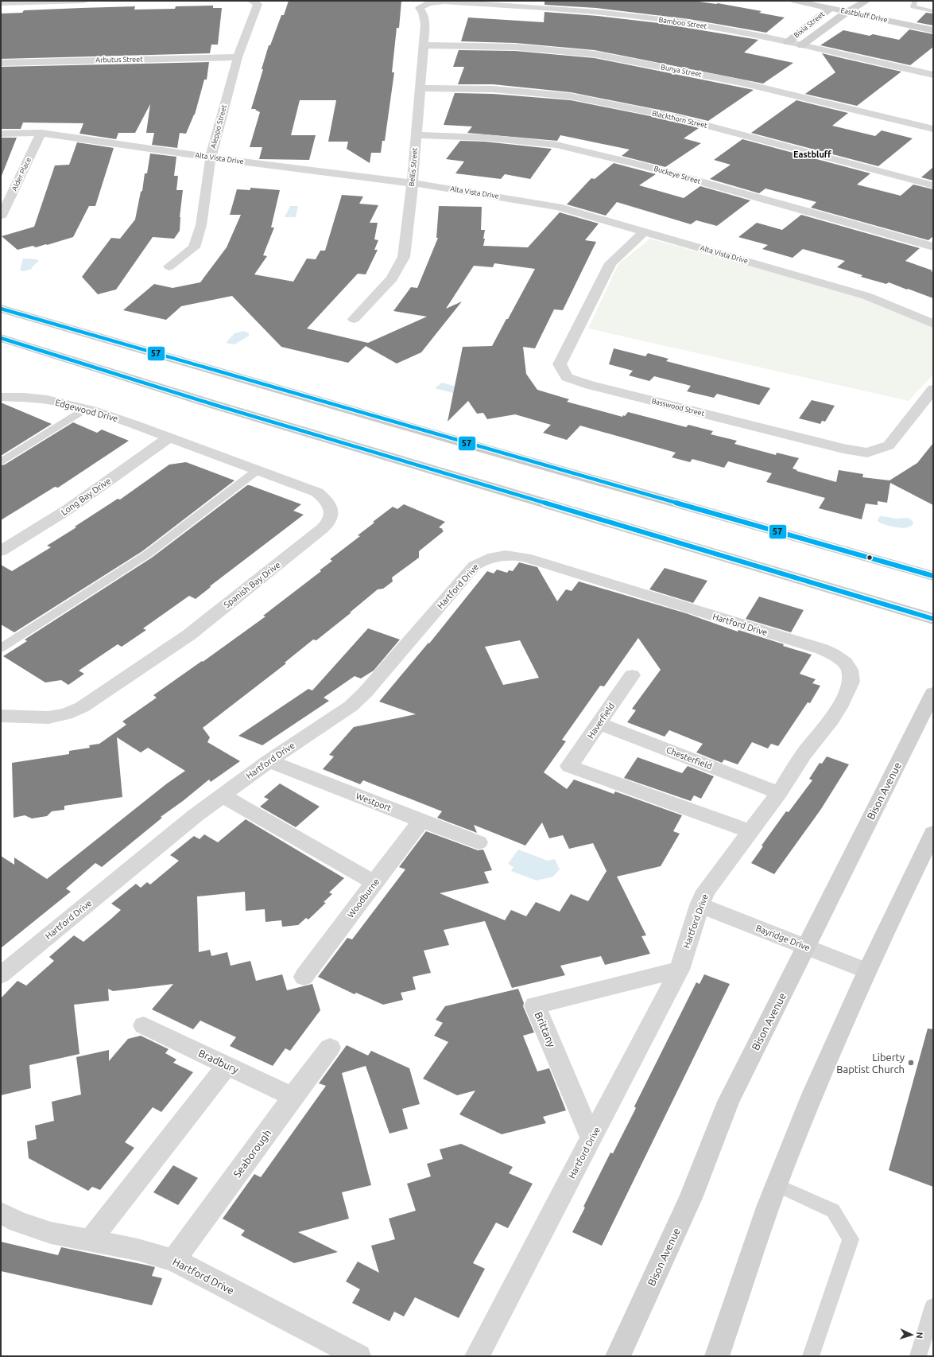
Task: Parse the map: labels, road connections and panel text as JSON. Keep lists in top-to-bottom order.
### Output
{
  "streets": {
    "main road": ["Eastbluff Drive", "Bixia Street", "Bison Avenue"],
    "street": [
      "Bamboo Street",
      "Arbutus Street",
      "Bunya Street",
      "Blackthorn Street",
      "Aleppo Street",
      "Alta Vista Drive",
      "Bellis Street",
      "Alder Place",
      "Buckeye Street",
      "Basswood Street",
      "Edgewood Drive",
      "Long Bay Drive",
      "Spanish Bay Drive",
      "Hartford Drive",
      "Haverfield",
      "Chesterfield",
      "Westport",
      "Woodburne",
      "Bayridge Drive",
      "Brittany",
      "Bradbury",
      "Seaborough"
    ]
  },
  "crossings": [
    ["Eastbluff Drive", "Bixia Street"],
    ["Bamboo Street", "Bixia Street"],
    ["Bamboo Street", "Bellis Street"],
    ["Arbutus Street", "Aleppo Street"],
    ["Bunya Street", "Bellis Street"],
    ["Blackthorn Street", "Bellis Street"],
    ["Aleppo Street", "Alta Vista Drive"],
    ["Alta Vista Drive", "Bellis Street"],
    ["Alta Vista Drive", "Alder Place"],
    ["Alta Vista Drive", "Basswood Street"],
    ["Bellis Street", "Buckeye Street"],
    ["Edgewood Drive", "Long Bay Drive"],
    ["Edgewood Drive", "Spanish Bay Drive"],
    ["Long Bay Drive", "Spanish Bay Drive"],
    ["Hartford Drive", "Haverfield"],
    ["Hartford Drive", "Chesterfield"],
    ["Hartford Drive", "Westport"],
    ["Hartford Drive", "Bayridge Drive"],
    ["Hartford Drive", "Brittany"],
    ["Hartford Drive", "Seaborough"],
    ["Haverfield", "Chesterfield"],
    ["Bison Avenue", "Bayridge Drive"],
    ["Westport", "Woodburne"],
    ["Bradbury", "Seaborough"]
  ],
  "districts": ["Eastbluff"],
  "places": ["Liberty Baptist Church"],
  "lines": ["transit line 57"],
  "north": "right"
}
